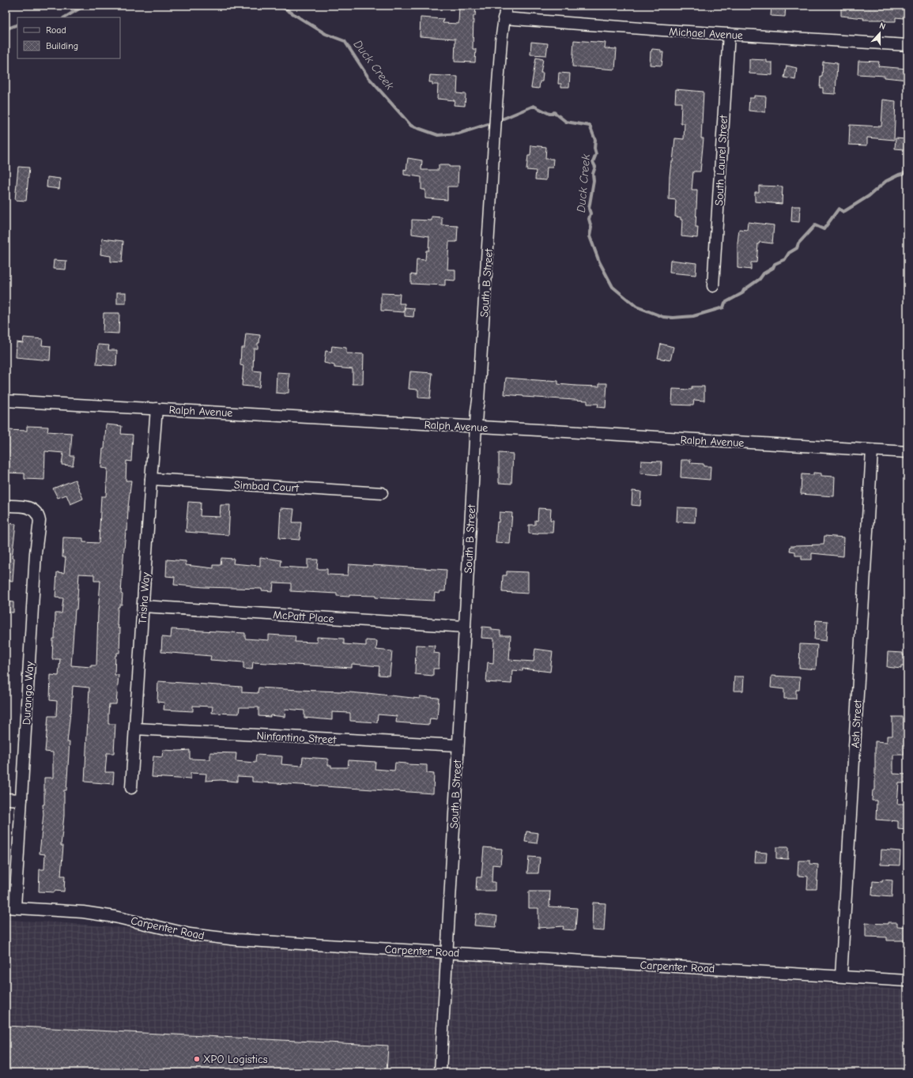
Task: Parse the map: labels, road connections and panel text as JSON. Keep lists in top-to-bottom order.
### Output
{
  "streets": {
    "street": [
      "Michael Avenue",
      "South Laurel Street",
      "South B Street",
      "Ralph Avenue",
      "Simbad Court",
      "Trisha Way",
      "McPatt Place",
      "Durango Way",
      "Ash Street",
      "Ninfantino Street",
      "Carpenter Road"
    ]
  },
  "crossings": [
    ["Michael Avenue", "South Laurel Street"],
    ["Michael Avenue", "South B Street"],
    ["South B Street", "Ralph Avenue"],
    ["South B Street", "McPatt Place"],
    ["South B Street", "Ninfantino Street"],
    ["South B Street", "Carpenter Road"],
    ["Ralph Avenue", "Trisha Way"],
    ["Ralph Avenue", "Ash Street"],
    ["Simbad Court", "Trisha Way"],
    ["Trisha Way", "McPatt Place"],
    ["Trisha Way", "Ninfantino Street"],
    ["Durango Way", "Carpenter Road"],
    ["Ash Street", "Carpenter Road"]
  ],
  "water": ["Duck Creek"],
  "places": ["XPO Logistics"],
  "legend": ["Road", "Building"],
  "north": "top"
}
